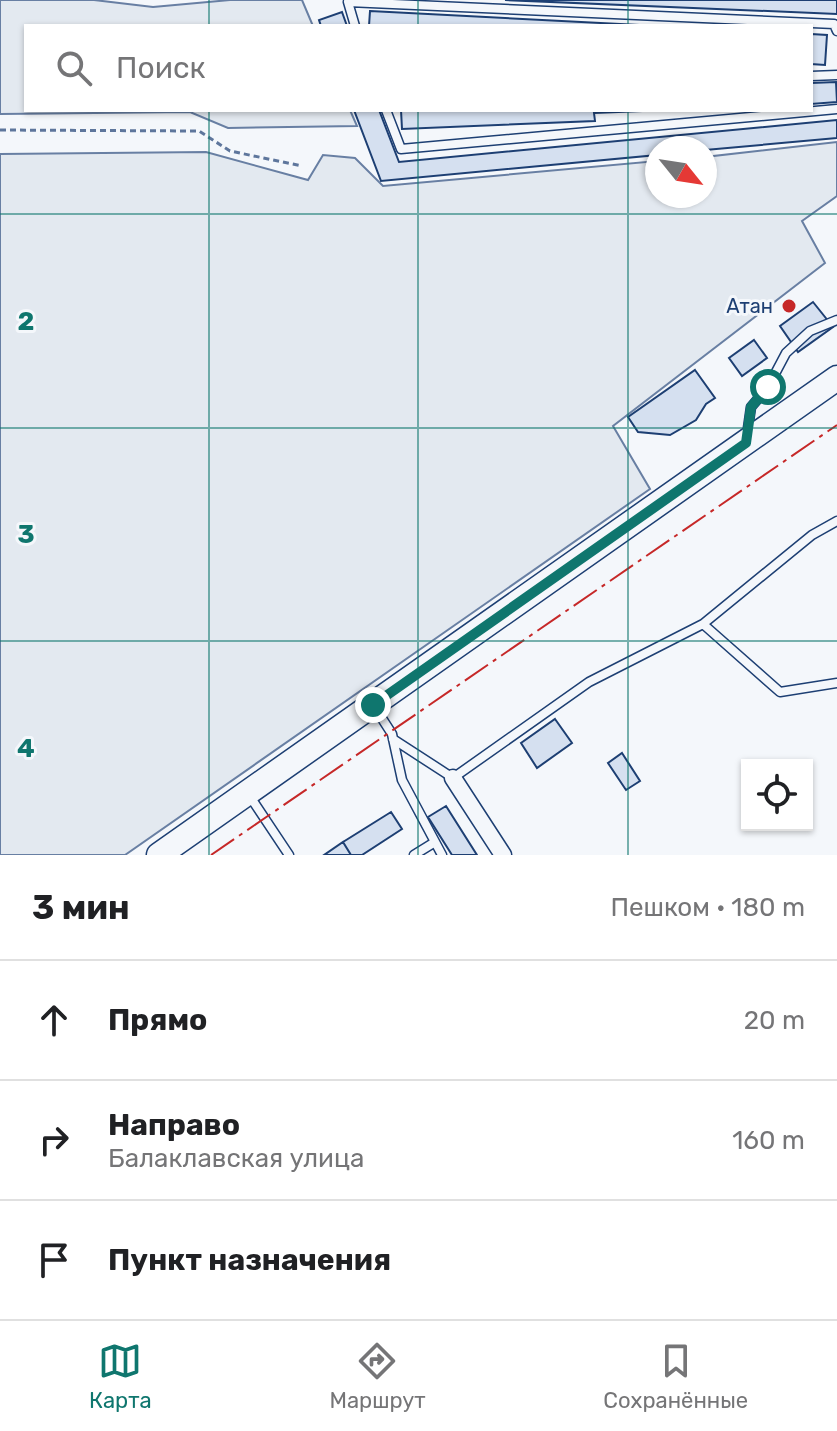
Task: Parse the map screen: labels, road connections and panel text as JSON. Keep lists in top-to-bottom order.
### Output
{
  "places": ["Атан"],
  "north": "bottom right",
  "page": {
    "search": "Поиск",
    "heading": ["3 мин", "Пешком · 180 m"],
    "list": [
      ["Прямо", "20 m"],
      ["Направо", "Балаклавская улица", "160 m"],
      "Пункт назначения"
    ],
    "nav": ["Карта", "Маршрут", "Сохранённые"]
  },
  "grid": {
    "rows": ["2", "3", "4"]
  }
}
